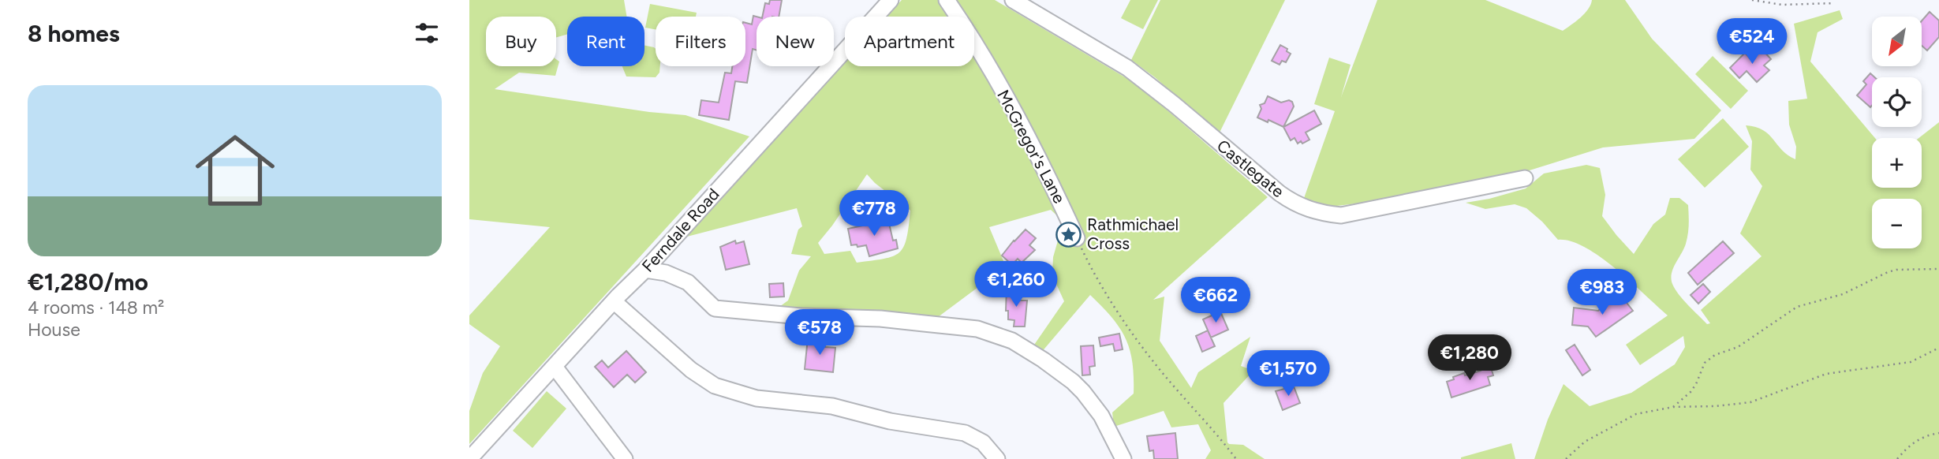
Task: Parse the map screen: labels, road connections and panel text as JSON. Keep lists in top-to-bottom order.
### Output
{
  "streets": {
    "street": ["McGregor's Lane", "Castlegate", "Ferndale Road"]
  },
  "places": {
    "place": ["Rathmichael Cross"]
  },
  "north": "bottom left",
  "page": {
    "heading": "8 homes",
    "map_buttons": ["+", "−"],
    "chip": [
      "Buy",
      "Rent",
      "Filters",
      "New",
      "Apartment"
    ],
    "price": [
      "€524",
      "€778",
      "€1,260",
      "€983",
      "€662",
      "€578",
      "€1,280",
      "€1,570"
    ],
    "list": [
      {
        "name": "€1,280/mo",
        "note": "4 rooms · 148 m² · House"
      }
    ]
  }
}
